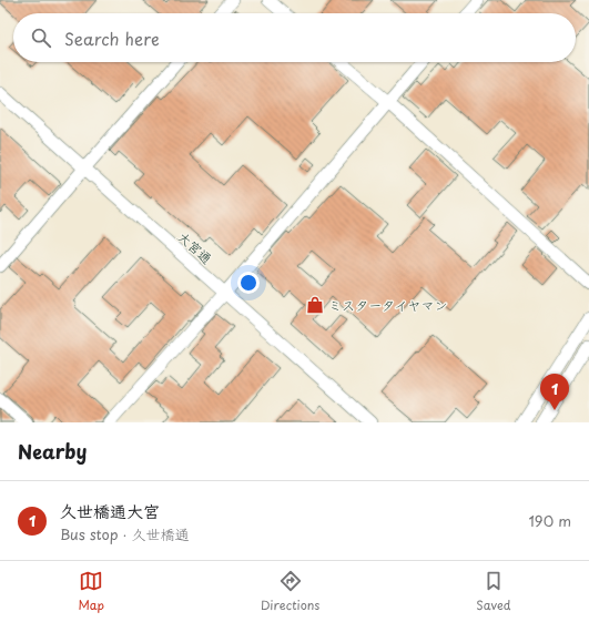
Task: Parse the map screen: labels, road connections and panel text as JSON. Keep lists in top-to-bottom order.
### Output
{
  "streets": {
    "street": ["大宮通"]
  },
  "places": {
    "shop": ["ミスタータイヤマン"]
  },
  "page": {
    "search": "Search here",
    "pins": "1",
    "heading": "Nearby",
    "list": [
      {
        "mark": "1",
        "name": "久世橋通大宮",
        "note": "Bus stop · 久世橋通",
        "value": "190 m"
      }
    ],
    "nav": ["Map", "Directions", "Saved"]
  }
}
